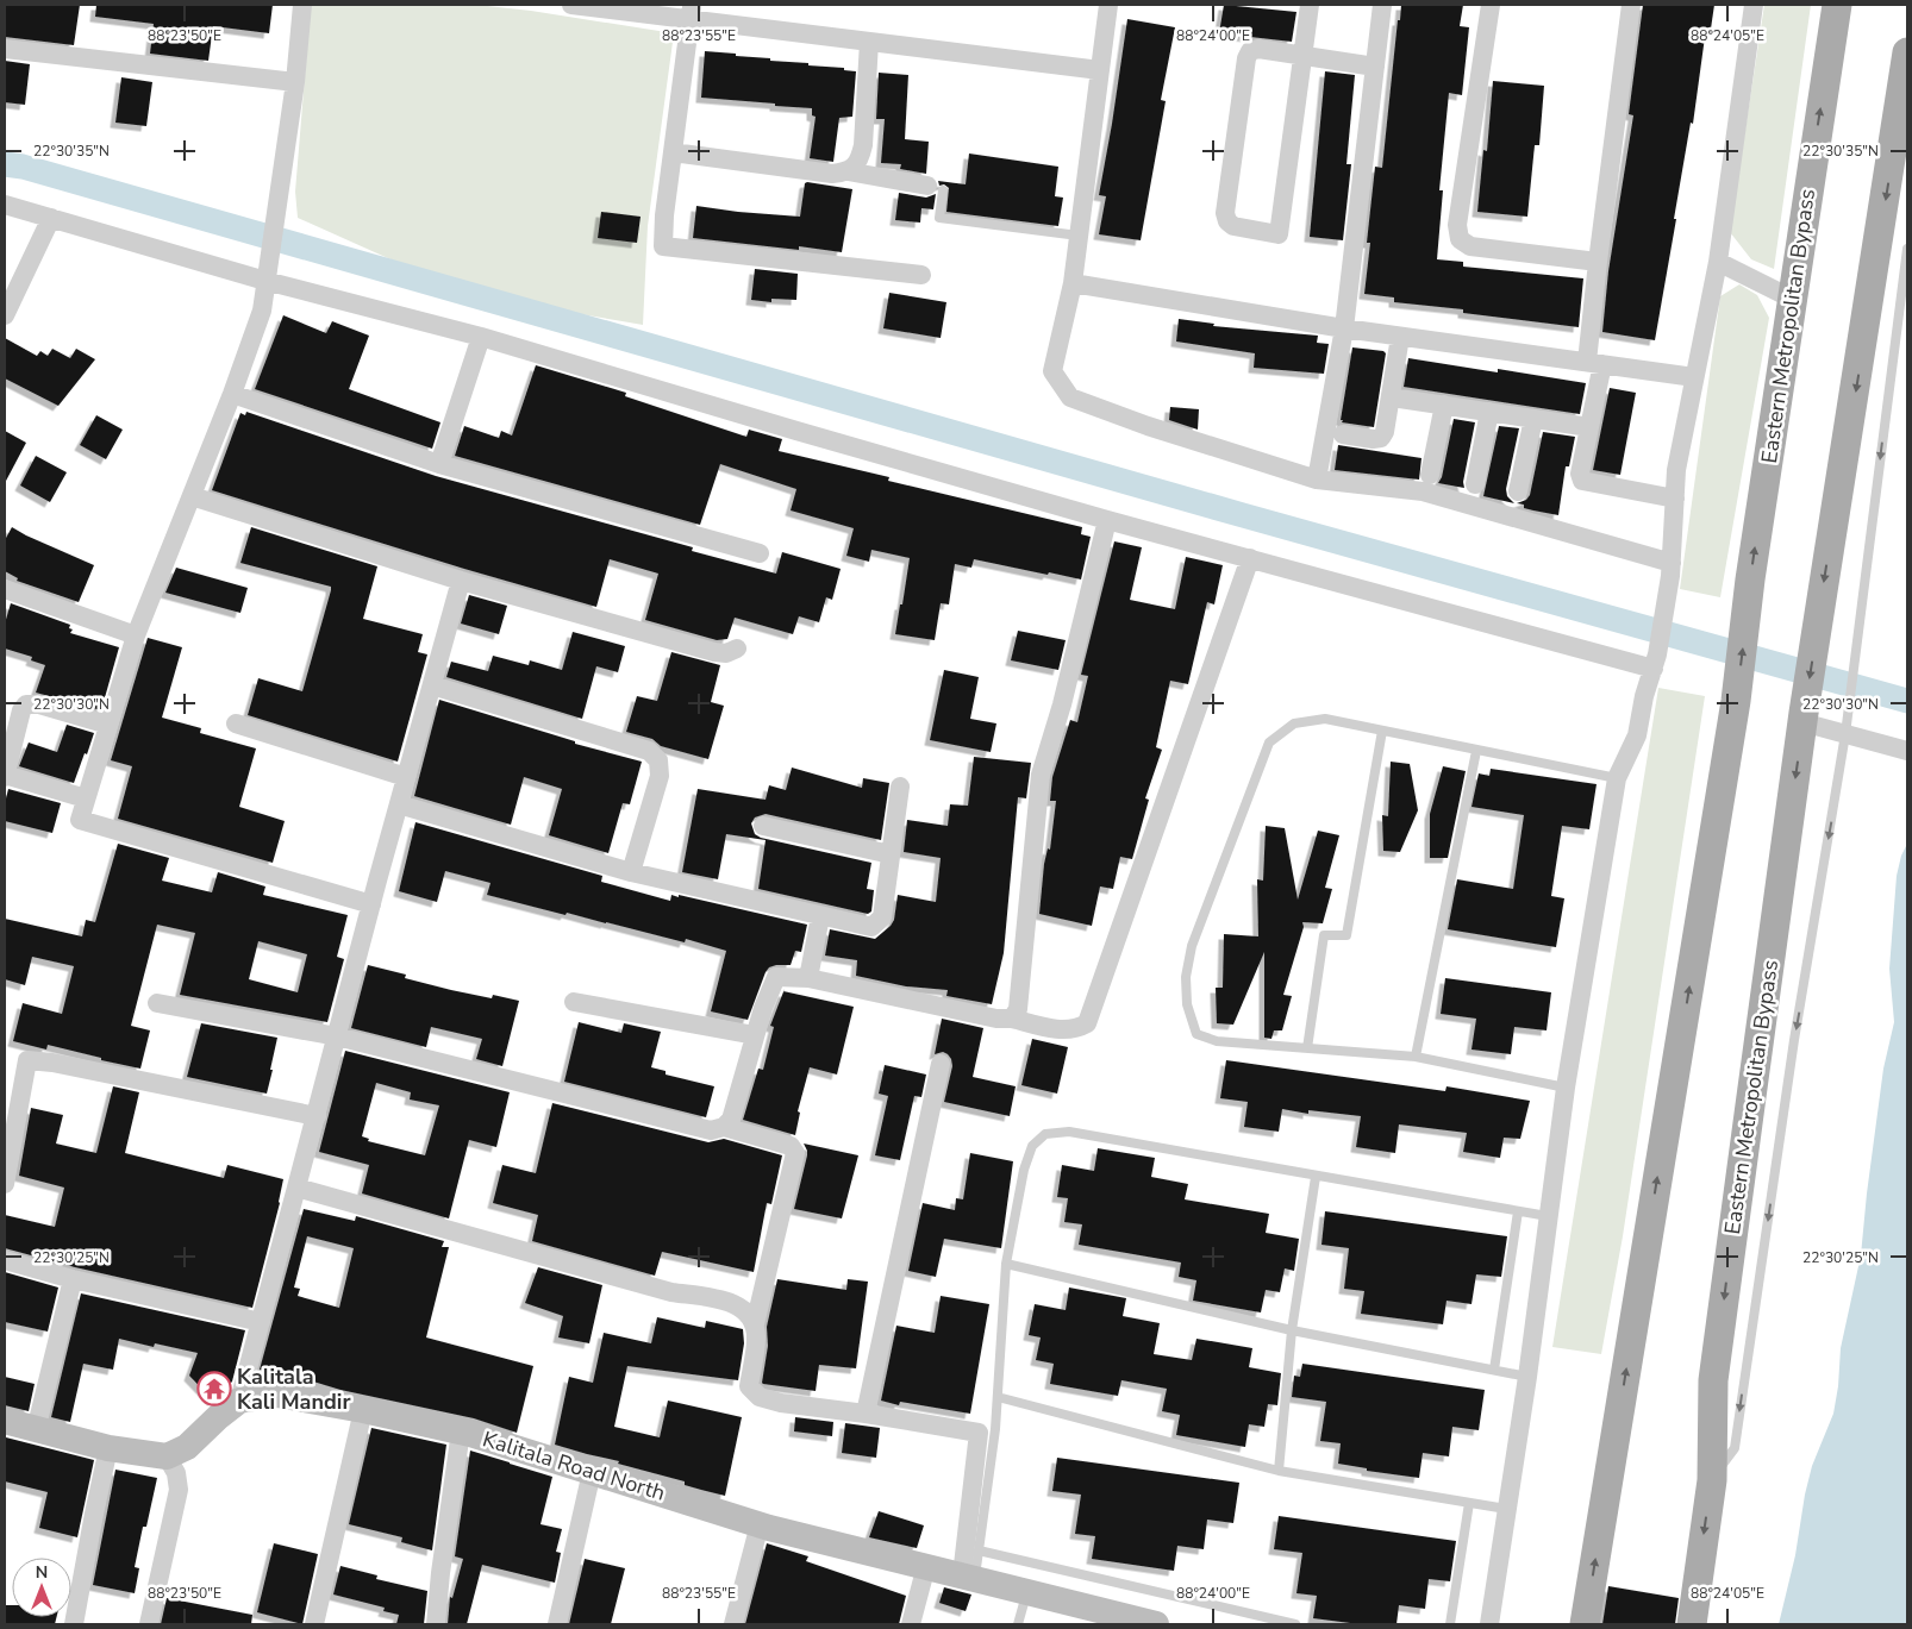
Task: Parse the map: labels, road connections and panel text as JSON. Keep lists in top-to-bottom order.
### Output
{
  "streets": {
    "main road": ["Eastern Metropolitan Bypass"],
    "street": ["Kalitala Road North"]
  },
  "places": {
    "temple": ["Kalitala Kali Mandir"]
  },
  "north": "top",
  "coordinates": [
    "88°23'50\"E",
    "88°23'55\"E",
    "88°24'00\"E",
    "88°24'05\"E",
    "22°30'35\"N",
    "22°30'30\"N",
    "22°30'25\"N"
  ]
}
